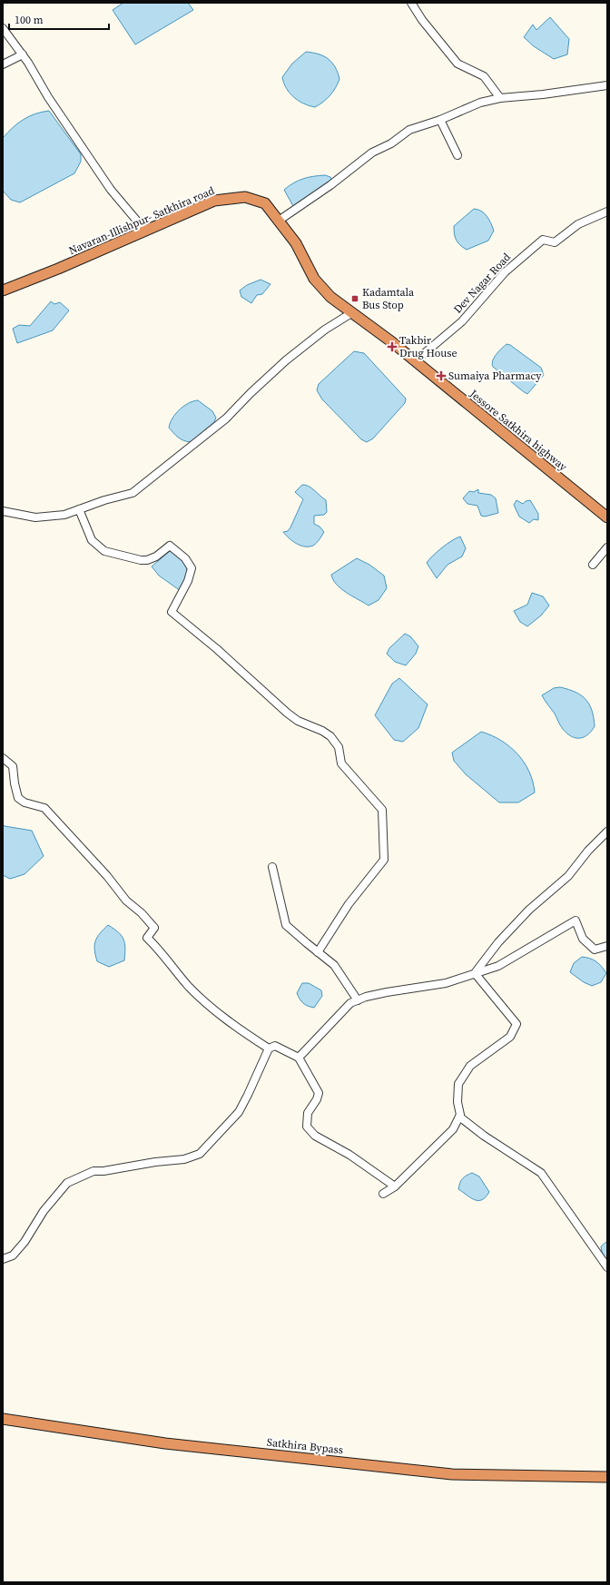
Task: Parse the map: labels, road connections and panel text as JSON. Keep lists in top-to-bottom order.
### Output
{
  "streets": {
    "highway": ["Navaran-Illishpur- Satkhira road", "Jessore Satkhira highway", "Satkhira Bypass"],
    "street": ["Dev Nagar Road"]
  },
  "crossings": [
    ["Navaran-Illishpur- Satkhira road", "Jessore Satkhira highway"],
    ["Dev Nagar Road", "Jessore Satkhira highway"]
  ],
  "places": {
    "transit": ["Kadamtala Bus Stop"],
    "health": ["Takbir Drug House", "Sumaiya Pharmacy"]
  },
  "scale_bar": "100 m"
}
